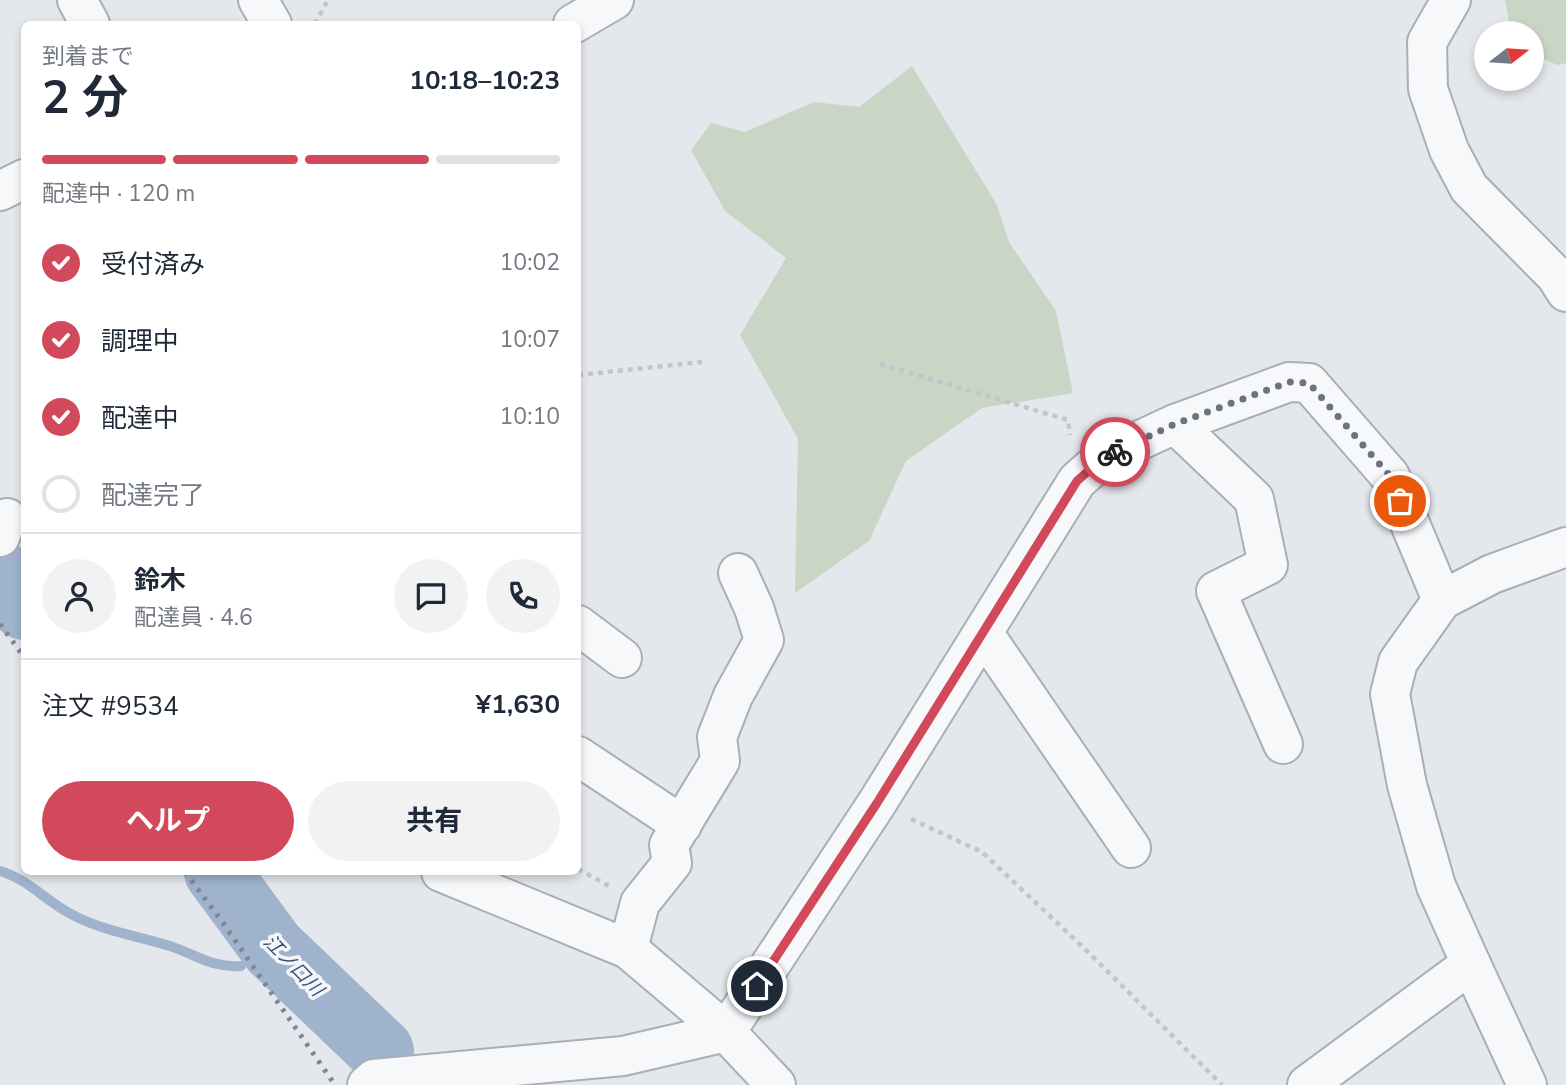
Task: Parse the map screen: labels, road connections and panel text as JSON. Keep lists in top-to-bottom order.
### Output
{
  "water": ["江ノ口川"],
  "north": "right",
  "page": {
    "heading": ["2 分", "到着まで", "10:18–10:23"],
    "panel": [
      "鈴木",
      "配達員 · 4.6",
      "注文 #9534",
      "¥1,630"
    ],
    "bar": "配達中 · 120 m",
    "list": [
      ["受付済み", "10:02"],
      ["調理中", "10:07"],
      ["配達中", "10:10"],
      "配達完了"
    ],
    "buttons": ["ヘルプ", "共有"]
  }
}
